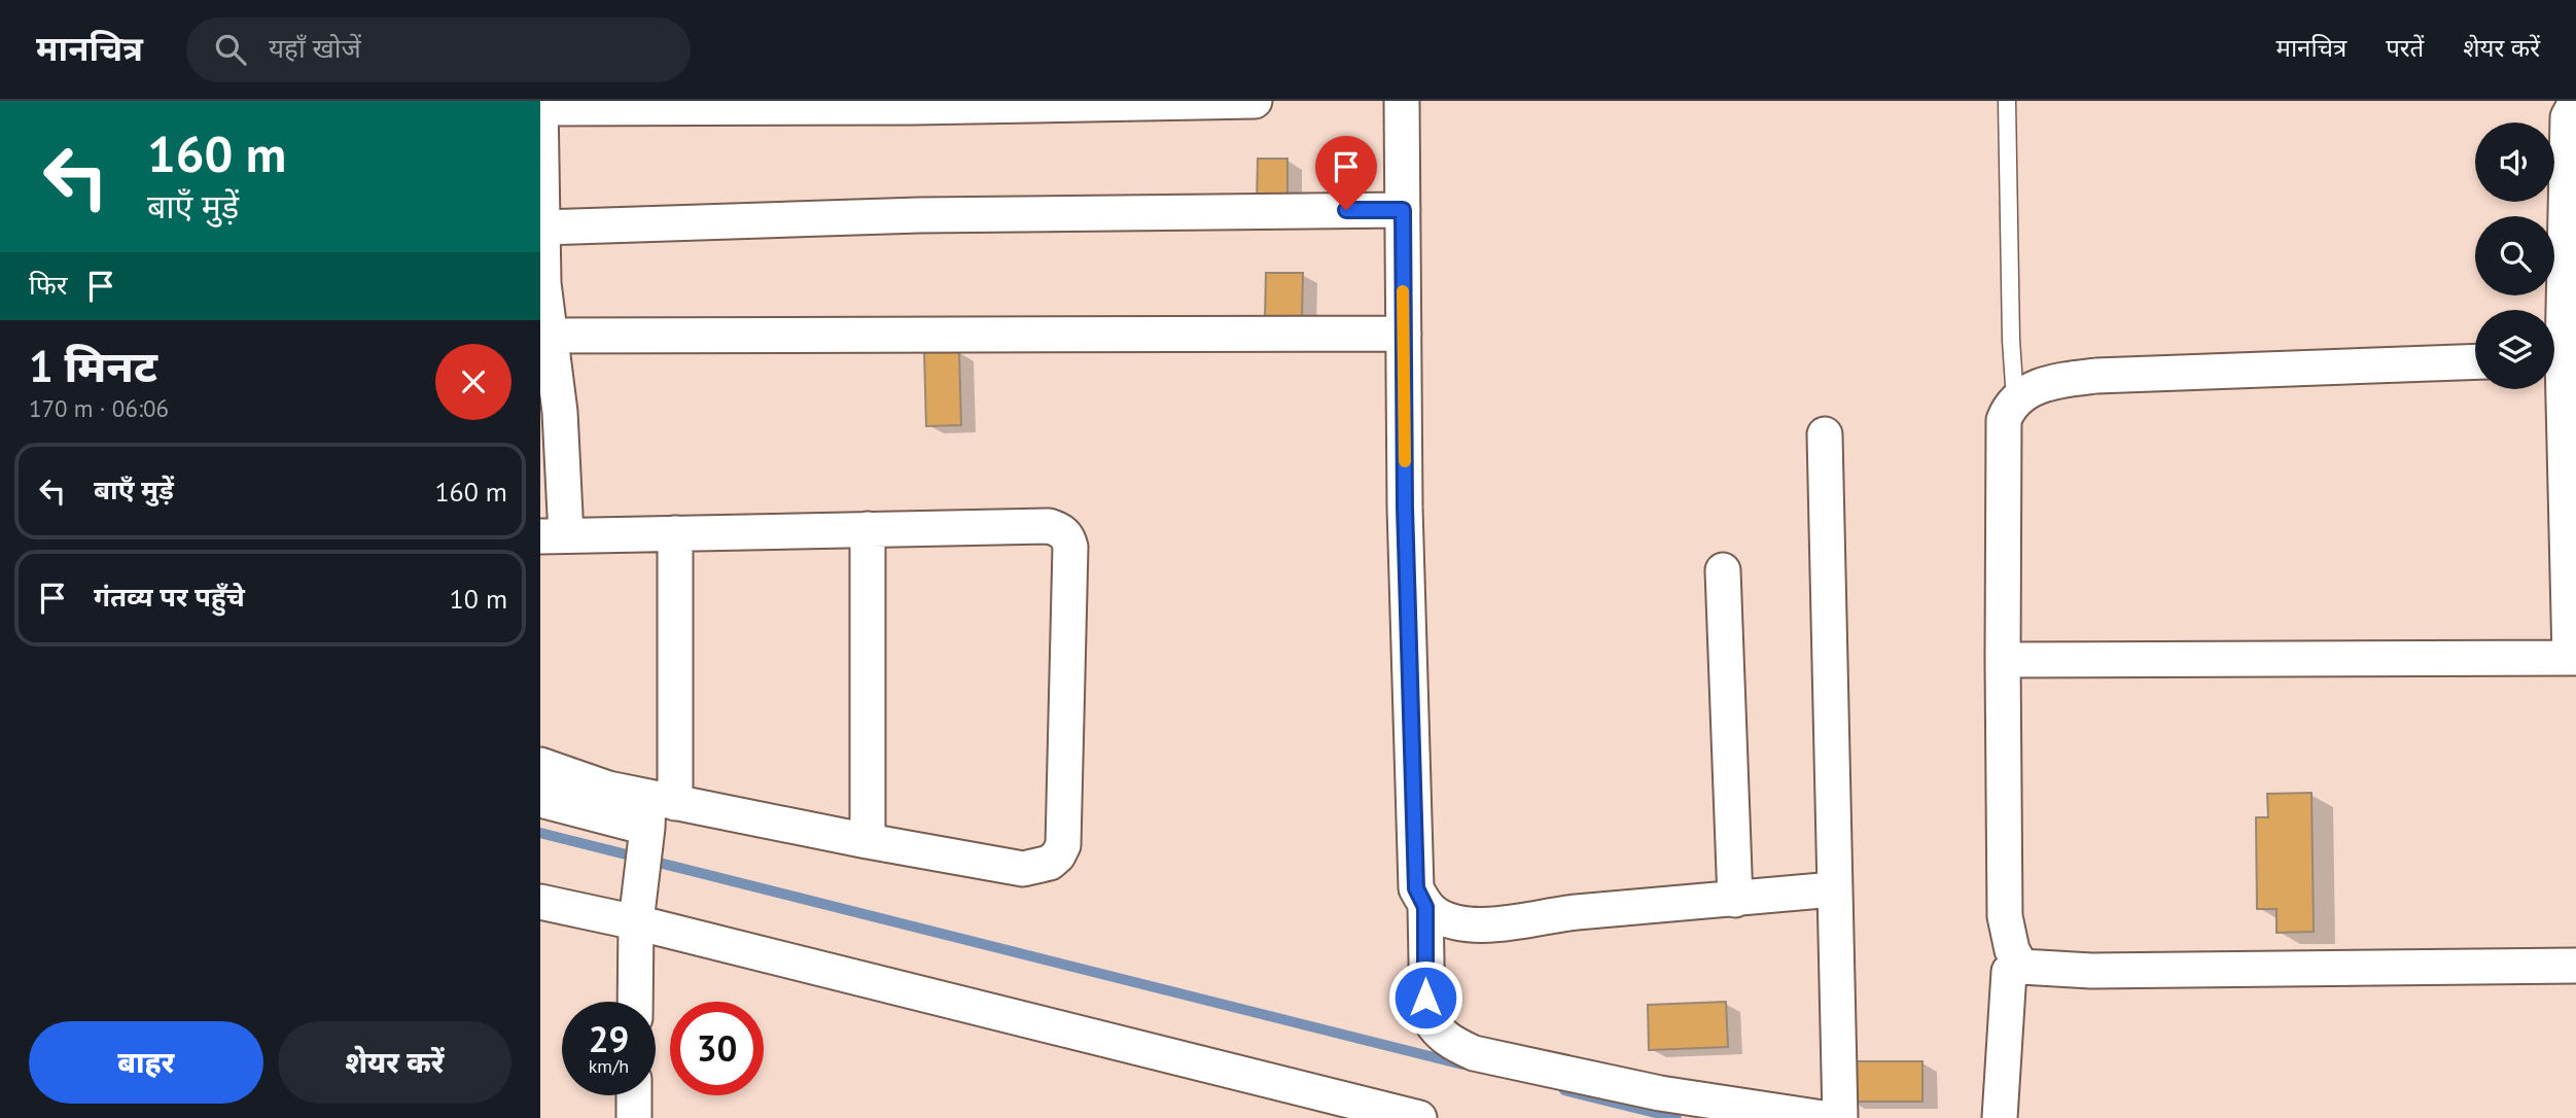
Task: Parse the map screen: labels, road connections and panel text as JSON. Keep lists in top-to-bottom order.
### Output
{
  "page": {
    "header": "मानचित्र",
    "search": "यहाँ खोजें",
    "nav": ["मानचित्र", "परतें", "शेयर करें"],
    "turn": ["160 m", "बाएँ मुड़ें"],
    "then": "फिर",
    "heading": ["1 मिनट", "170 m · 06:06"],
    "list": [
      {
        "name": "बाएँ मुड़ें",
        "value": "160 m"
      },
      {
        "name": "गंतव्य पर पहुँचे",
        "value": "10 m"
      }
    ],
    "speed": "29 km/h",
    "limit": "30",
    "buttons": ["बाहर", "शेयर करें"]
  }
}
